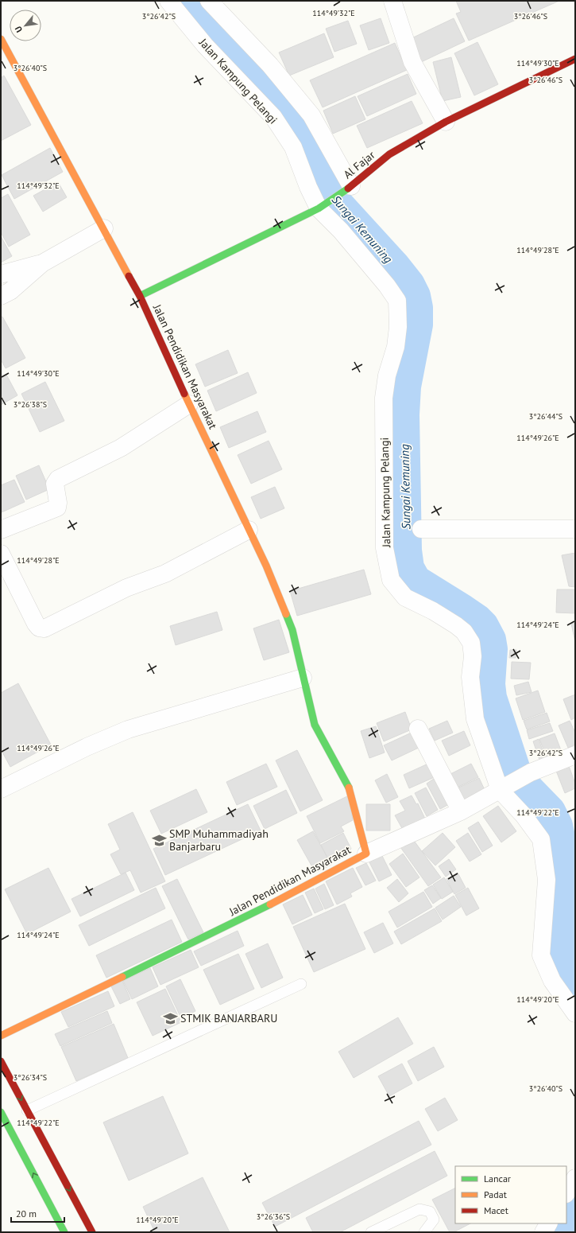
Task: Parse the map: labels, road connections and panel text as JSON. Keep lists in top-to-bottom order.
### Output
{
  "streets": {
    "main road": ["Al Fajar", "Jalan Pendidikan Masyarakat"],
    "street": ["Jalan Kampung Pelangi"]
  },
  "crossings": [
    ["Jalan Kampung Pelangi", "Al Fajar"],
    ["Al Fajar", "Jalan Pendidikan Masyarakat"]
  ],
  "water": ["Sungai Kemuning"],
  "places": {
    "school or university": ["SMP Muhammadiyah Banjarbaru", "STMIK BANJARBARU"]
  },
  "legend": ["Lancar", "Padat", "Macet"],
  "scale_bar": "20 m",
  "north": "bottom left",
  "coordinates": [
    "114°49'32\"E",
    "3°26'42\"S",
    "3°26'46\"S",
    "114°49'30\"E",
    "3°26'40\"S",
    "114°49'28\"E",
    "3°26'38\"S",
    "3°26'44\"S",
    "114°49'26\"E",
    "114°49'24\"E",
    "114°49'22\"E",
    "114°49'20\"E",
    "3°26'34\"S",
    "3°26'36\"S"
  ]
}
